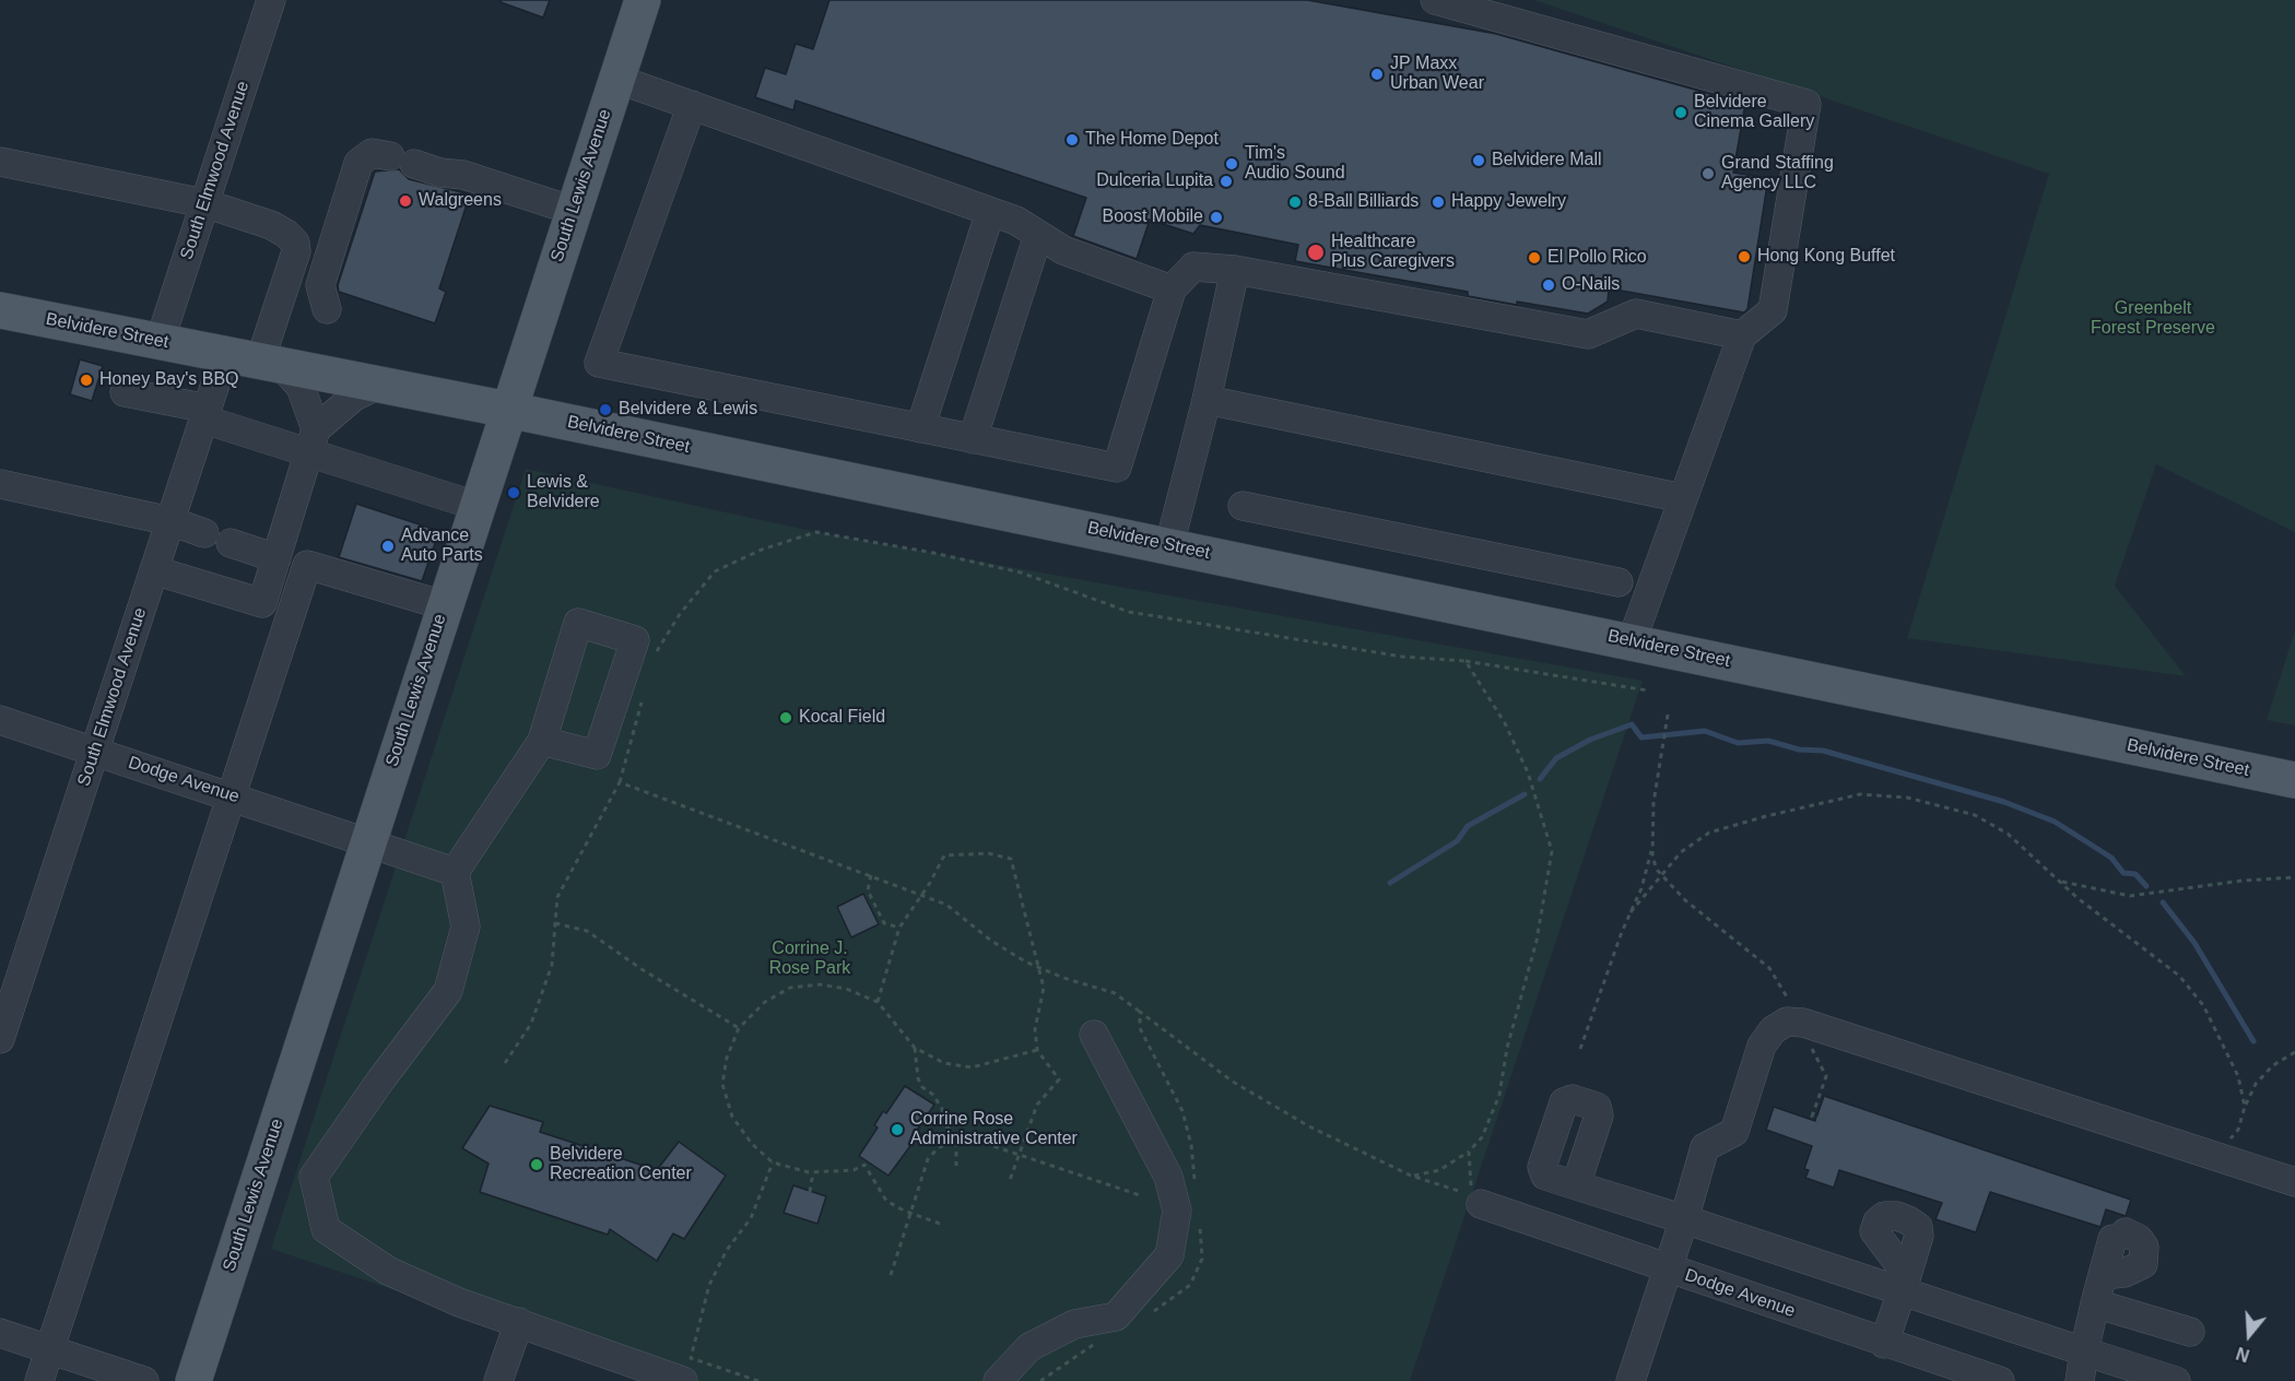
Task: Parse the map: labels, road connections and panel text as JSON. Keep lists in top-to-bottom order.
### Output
{
  "streets": {
    "main road": ["South Lewis Avenue", "Belvidere Street"],
    "street": ["South Elmwood Avenue", "Dodge Avenue"]
  },
  "crossings": [
    ["South Elmwood Avenue", "Belvidere Street"],
    ["South Elmwood Avenue", "Dodge Avenue"],
    ["South Lewis Avenue", "Belvidere Street"],
    ["South Lewis Avenue", "Dodge Avenue"]
  ],
  "parks": ["Greenbelt Forest Preserve", "Corrine J. Rose Park"],
  "places": [
    "JP Maxx Urban Wear",
    "Belvidere Cinema Gallery",
    "The Home Depot",
    "Belvidere Mall",
    "Tim's Audio Sound",
    "Grand Staffing Agency LLC",
    "Dulceria Lupita",
    "Walgreens",
    "8-Ball Billiards",
    "Happy Jewelry",
    "Boost Mobile",
    "Healthcare Plus Caregivers",
    "Hong Kong Buffet",
    "El Pollo Rico",
    "O-Nails",
    "Honey Bay's BBQ",
    "Belvidere & Lewis",
    "Lewis & Belvidere",
    "Advance Auto Parts",
    "Kocal Field",
    "Corrine Rose Administrative Center",
    "Belvidere Recreation Center"
  ],
  "north": "bottom"
}
